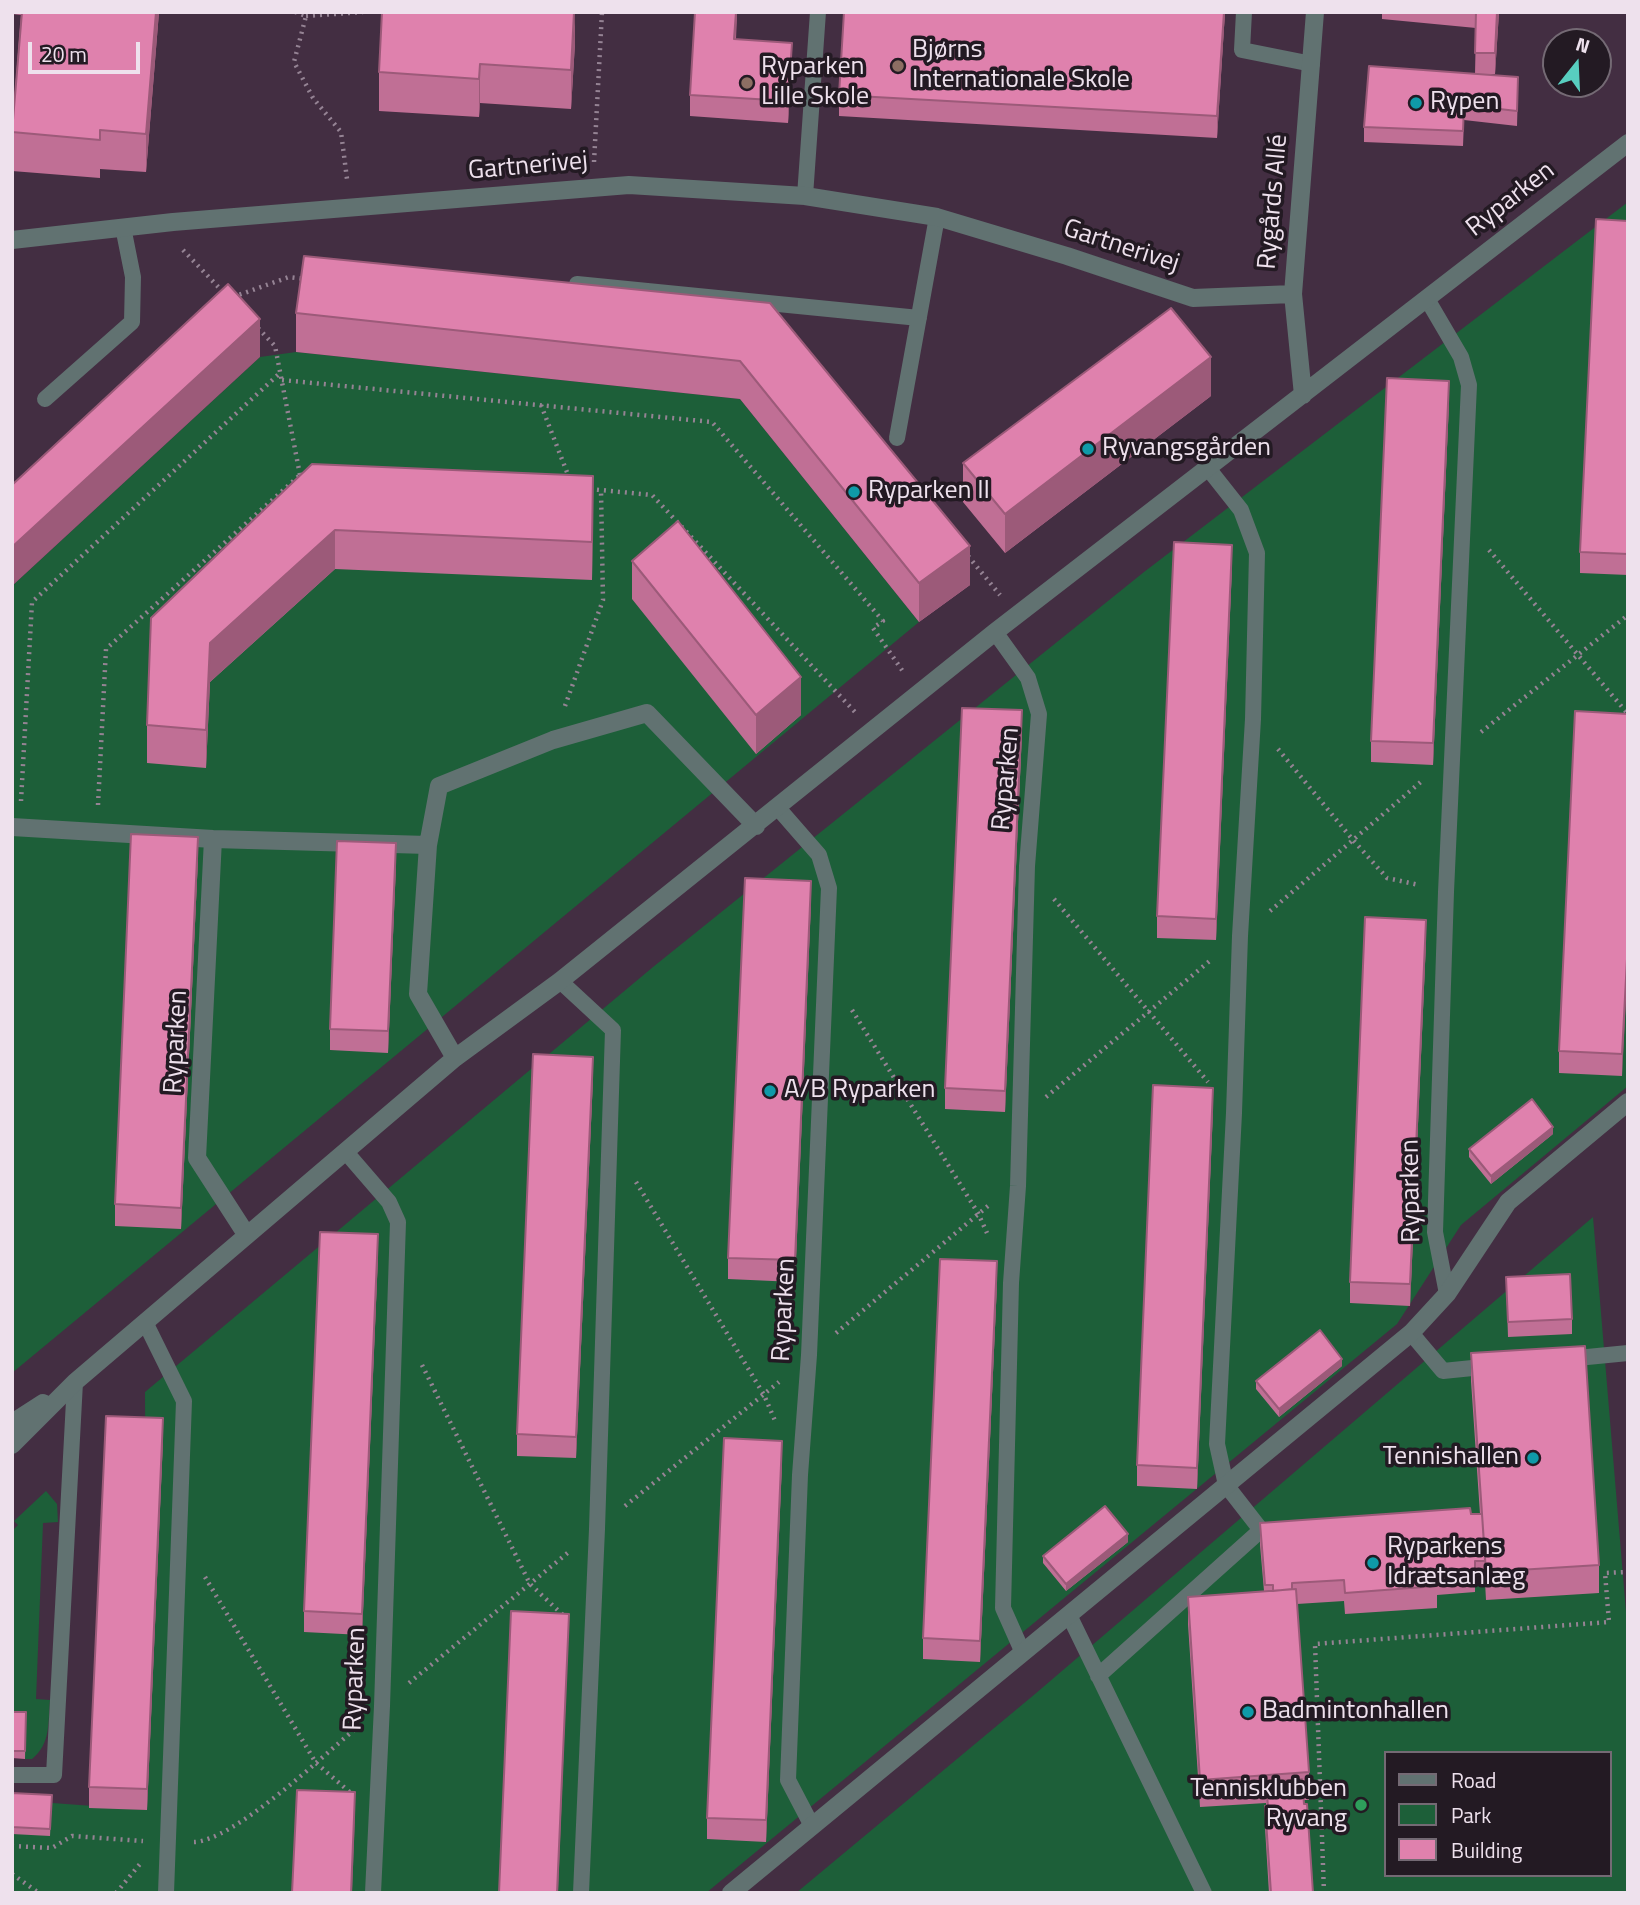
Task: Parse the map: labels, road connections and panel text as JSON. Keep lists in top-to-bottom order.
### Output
{
  "streets": {
    "street": ["Gartnerivej", "Ryparken", "Rygårds Allé"]
  },
  "crossings": [
    ["Gartnerivej", "Rygårds Allé"],
    ["Ryparken", "Rygårds Allé"]
  ],
  "places": [
    "Bjørns Internationale Skole",
    "Ryparken Lille Skole",
    "Rypen",
    "Ryvangsgården",
    "Ryparken II",
    "A/B Ryparken",
    "Tennishallen",
    "Ryparkens Idrætsanlæg",
    "Badmintonhallen",
    "Tennisklubben Ryvang"
  ],
  "legend": ["Road", "Park", "Building"],
  "scale_bar": "20 m",
  "north": "top"
}
